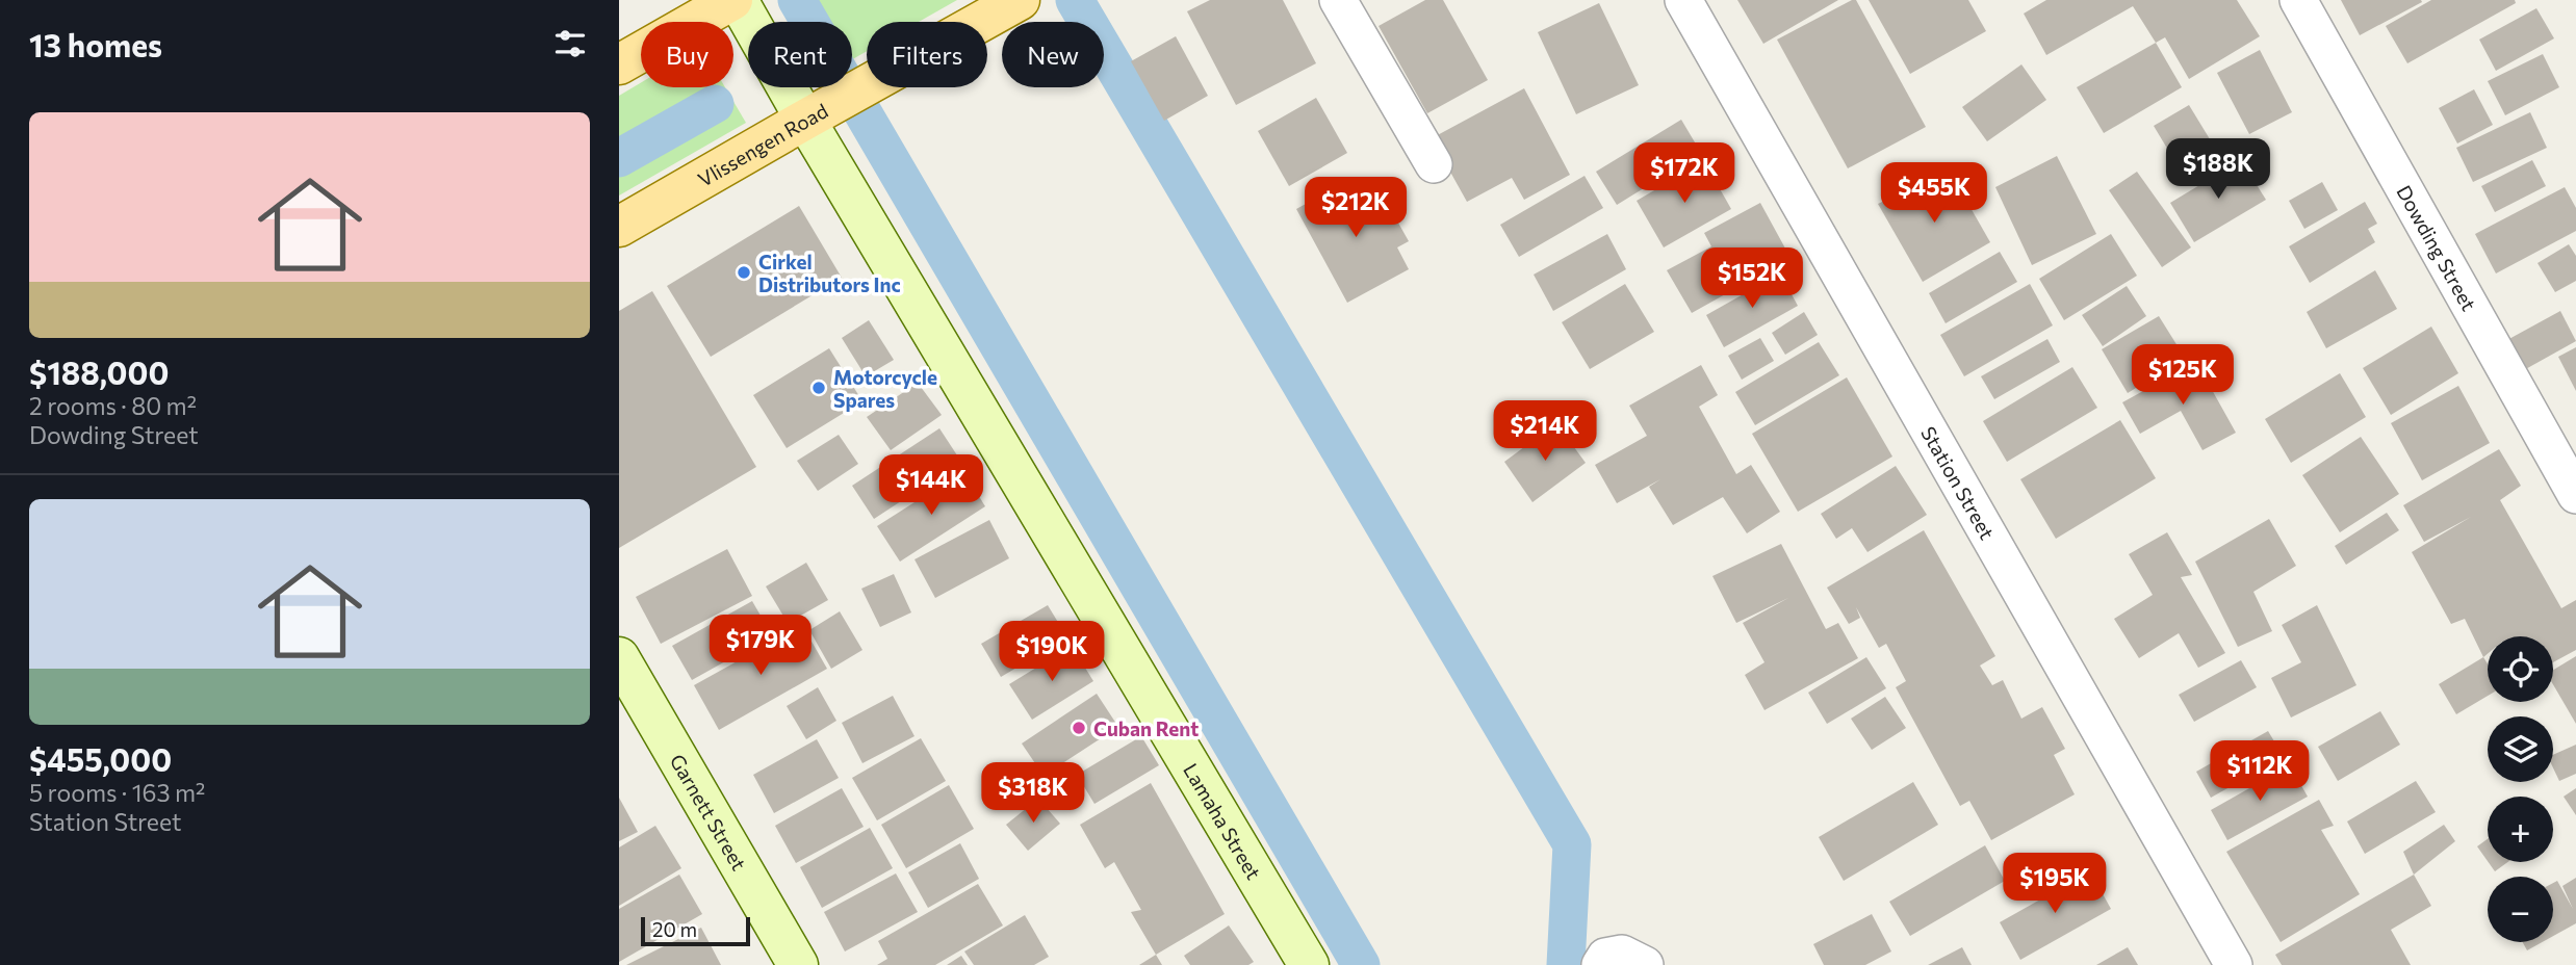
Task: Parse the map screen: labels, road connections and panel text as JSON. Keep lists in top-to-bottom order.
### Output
{
  "streets": {
    "main road": ["Vlissengen Road"],
    "street": [
      "Dowding Street",
      "Station Street",
      "Garnett Street",
      "Lamaha Street"
    ]
  },
  "crossings": [
    ["Vlissengen Road", "Lamaha Street"]
  ],
  "places": ["Cirkel Distributors Inc", "Motorcycle Spares", "Cuban Rent"],
  "scale_bar": "20 m",
  "page": {
    "heading": "13 homes",
    "chip": [
      "Buy",
      "Rent",
      "Filters",
      "New"
    ],
    "list": [
      {
        "name": "$188,000",
        "note": "2 rooms · 80 m² · Dowding Street"
      },
      {
        "name": "$455,000",
        "note": "5 rooms · 163 m² · Station Street"
      }
    ],
    "price": [
      "$188K",
      "$172K",
      "$455K",
      "$212K",
      "$152K",
      "$125K",
      "$214K",
      "$144K",
      "$179K",
      "$190K",
      "$112K",
      "$318K",
      "$195K"
    ],
    "map_buttons": ["+", "−"],
    "scale": "20 m"
  }
}
